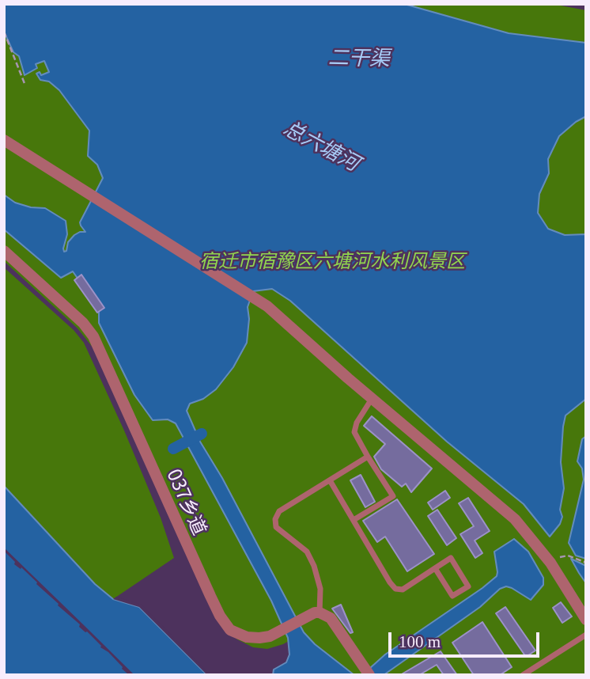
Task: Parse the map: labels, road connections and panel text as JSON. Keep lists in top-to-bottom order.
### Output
{
  "streets": {
    "street": ["037乡道"]
  },
  "water": ["二干渠", "总六塘河"],
  "parks": ["宿迁市宿豫区六塘河水利风景区"],
  "scale_bar": "100 m"
}
